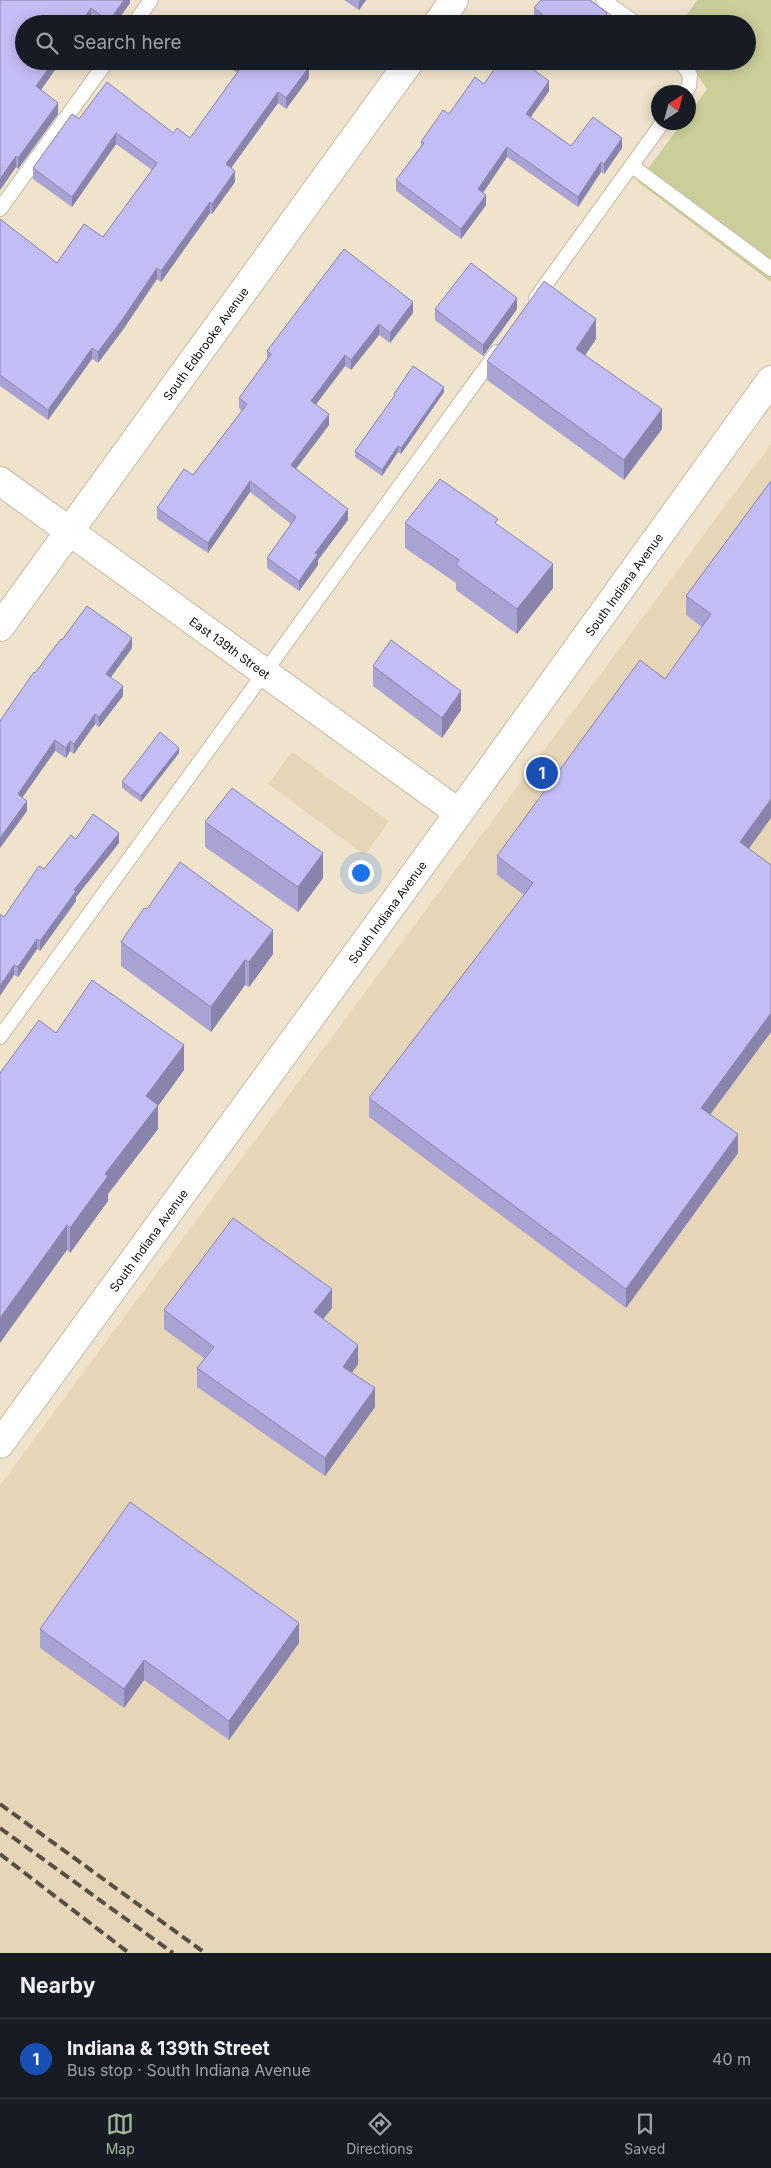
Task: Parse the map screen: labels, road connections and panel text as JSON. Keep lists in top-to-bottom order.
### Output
{
  "streets": {
    "street": ["South Edbrooke Avenue", "South Indiana Avenue", "East 139th Street"]
  },
  "crossings": [
    ["South Edbrooke Avenue", "East 139th Street"],
    ["South Indiana Avenue", "East 139th Street"]
  ],
  "north": "top right",
  "page": {
    "search": "Search here",
    "pins": "1",
    "heading": "Nearby",
    "list": [
      {
        "mark": "1",
        "name": "Indiana & 139th Street",
        "note": "Bus stop · South Indiana Avenue",
        "value": "40 m"
      }
    ],
    "nav": ["Map", "Directions", "Saved"]
  }
}
